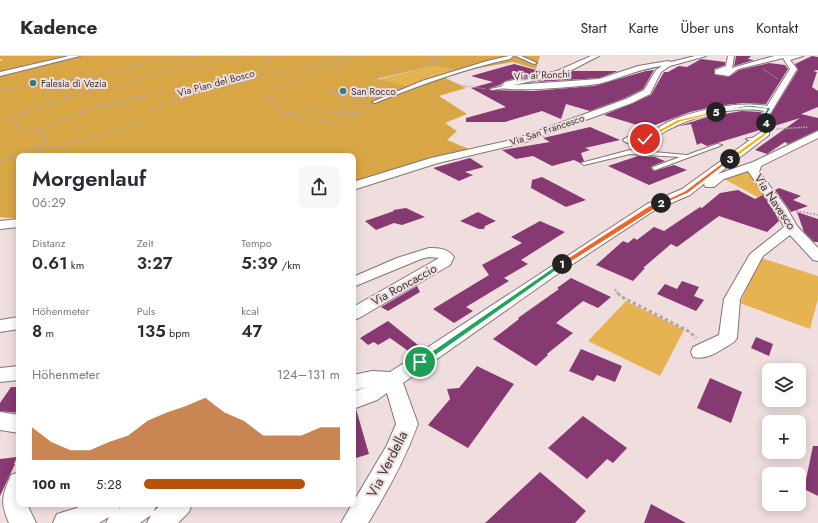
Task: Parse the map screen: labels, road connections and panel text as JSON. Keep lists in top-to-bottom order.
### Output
{
  "streets": {
    "street": [
      "Via ai Ronchi",
      "Via San Francesco",
      "Via Navesco",
      "Via Roncaccio",
      "Via Verdella"
    ],
    "path": ["Via Pian del Bosco"]
  },
  "crossings": [
    ["Via ai Ronchi", "Via San Francesco"]
  ],
  "places": ["Falesia di Vezia", "San Rocco"],
  "page": {
    "header": "Kadence",
    "nav": [
      "Start",
      "Karte",
      "Über uns",
      "Kontakt"
    ],
    "pins": [
      "5",
      "4",
      "3",
      "2",
      "1"
    ],
    "heading": ["Morgenlauf", "06:29"],
    "stats": [
      ["Distanz", "0.61 km"],
      ["Zeit", "3:27"],
      ["Tempo", "5:39 /km"],
      ["Höhenmeter", "8 m"],
      ["Puls", "135 bpm"],
      ["kcal", "47"]
    ],
    "chart": ["Höhenmeter", "124–131 m"],
    "map_buttons": ["+", "−"],
    "list": [
      {
        "name": "100 m",
        "note": "5:28"
      }
    ]
  }
}
